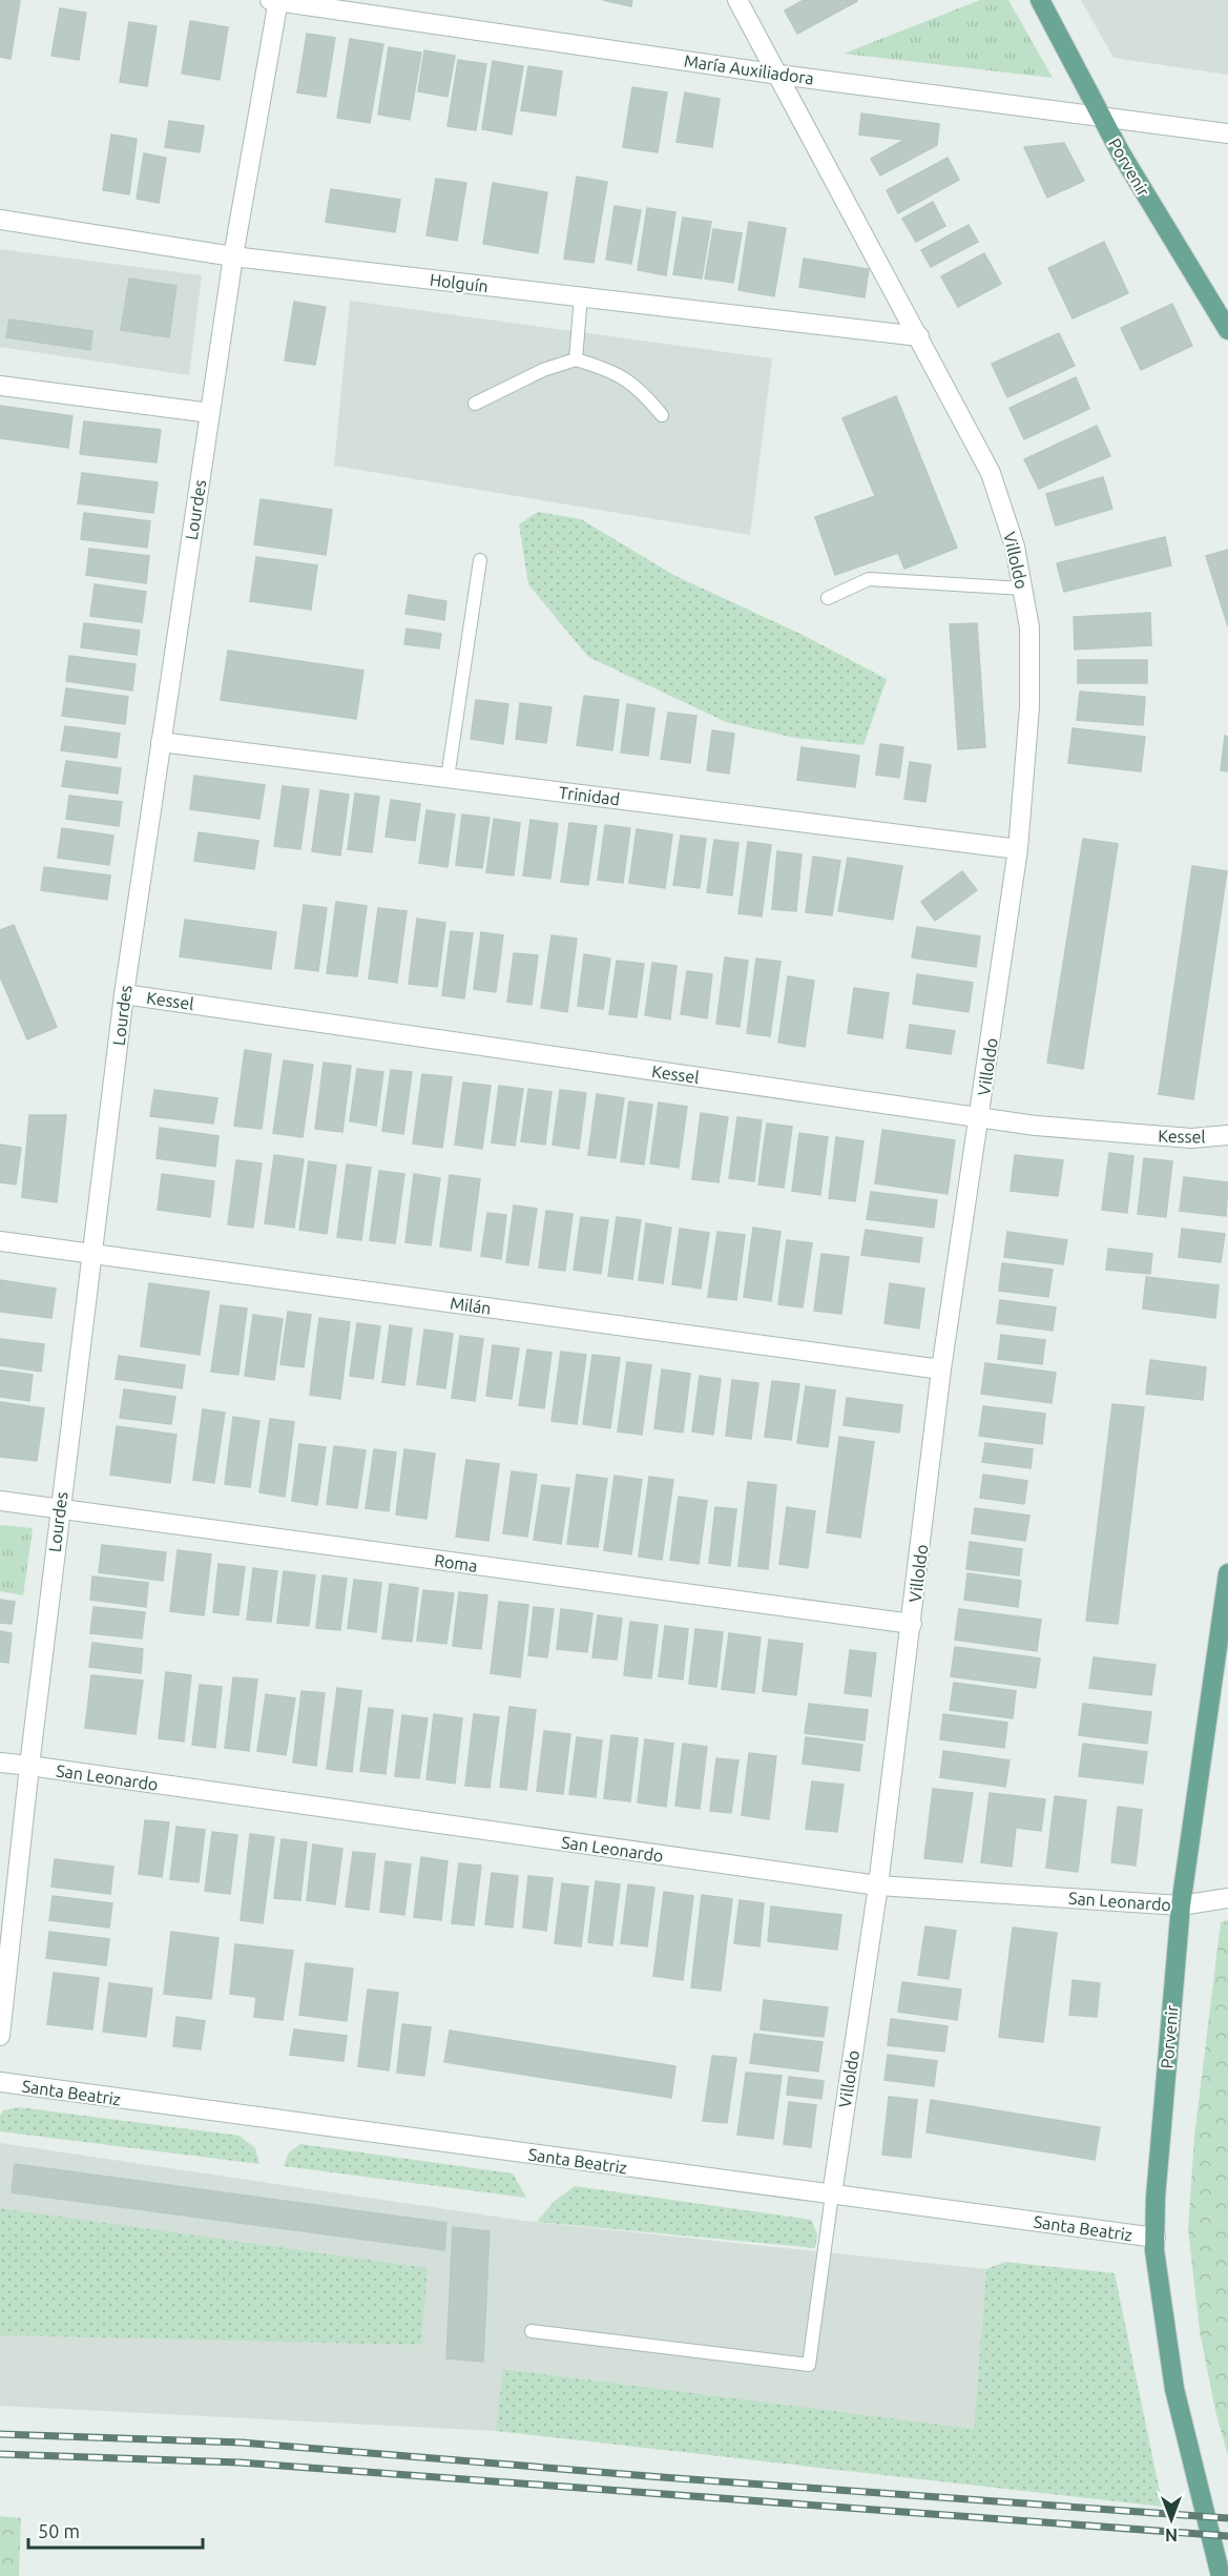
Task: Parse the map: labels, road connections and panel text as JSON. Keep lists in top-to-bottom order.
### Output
{
  "streets": {
    "main road": ["Porvenir"],
    "street": [
      "María Auxiliadora",
      "Holguín",
      "Lourdes",
      "Villoldo",
      "Trinidad",
      "Kessel",
      "Milán",
      "Roma",
      "San Leonardo",
      "Santa Beatriz"
    ]
  },
  "crossings": [
    ["María Auxiliadora", "Porvenir"],
    ["María Auxiliadora", "Lourdes"],
    ["María Auxiliadora", "Villoldo"],
    ["Porvenir", "San Leonardo"],
    ["Porvenir", "Santa Beatriz"],
    ["Holguín", "Lourdes"],
    ["Holguín", "Villoldo"],
    ["Lourdes", "Trinidad"],
    ["Lourdes", "Kessel"],
    ["Lourdes", "Milán"],
    ["Lourdes", "Roma"],
    ["Lourdes", "San Leonardo"],
    ["Villoldo", "Trinidad"],
    ["Villoldo", "Kessel"],
    ["Villoldo", "Milán"],
    ["Villoldo", "Roma"],
    ["Villoldo", "San Leonardo"],
    ["Villoldo", "Santa Beatriz"]
  ],
  "scale_bar": "50 m",
  "north": "bottom"
}
